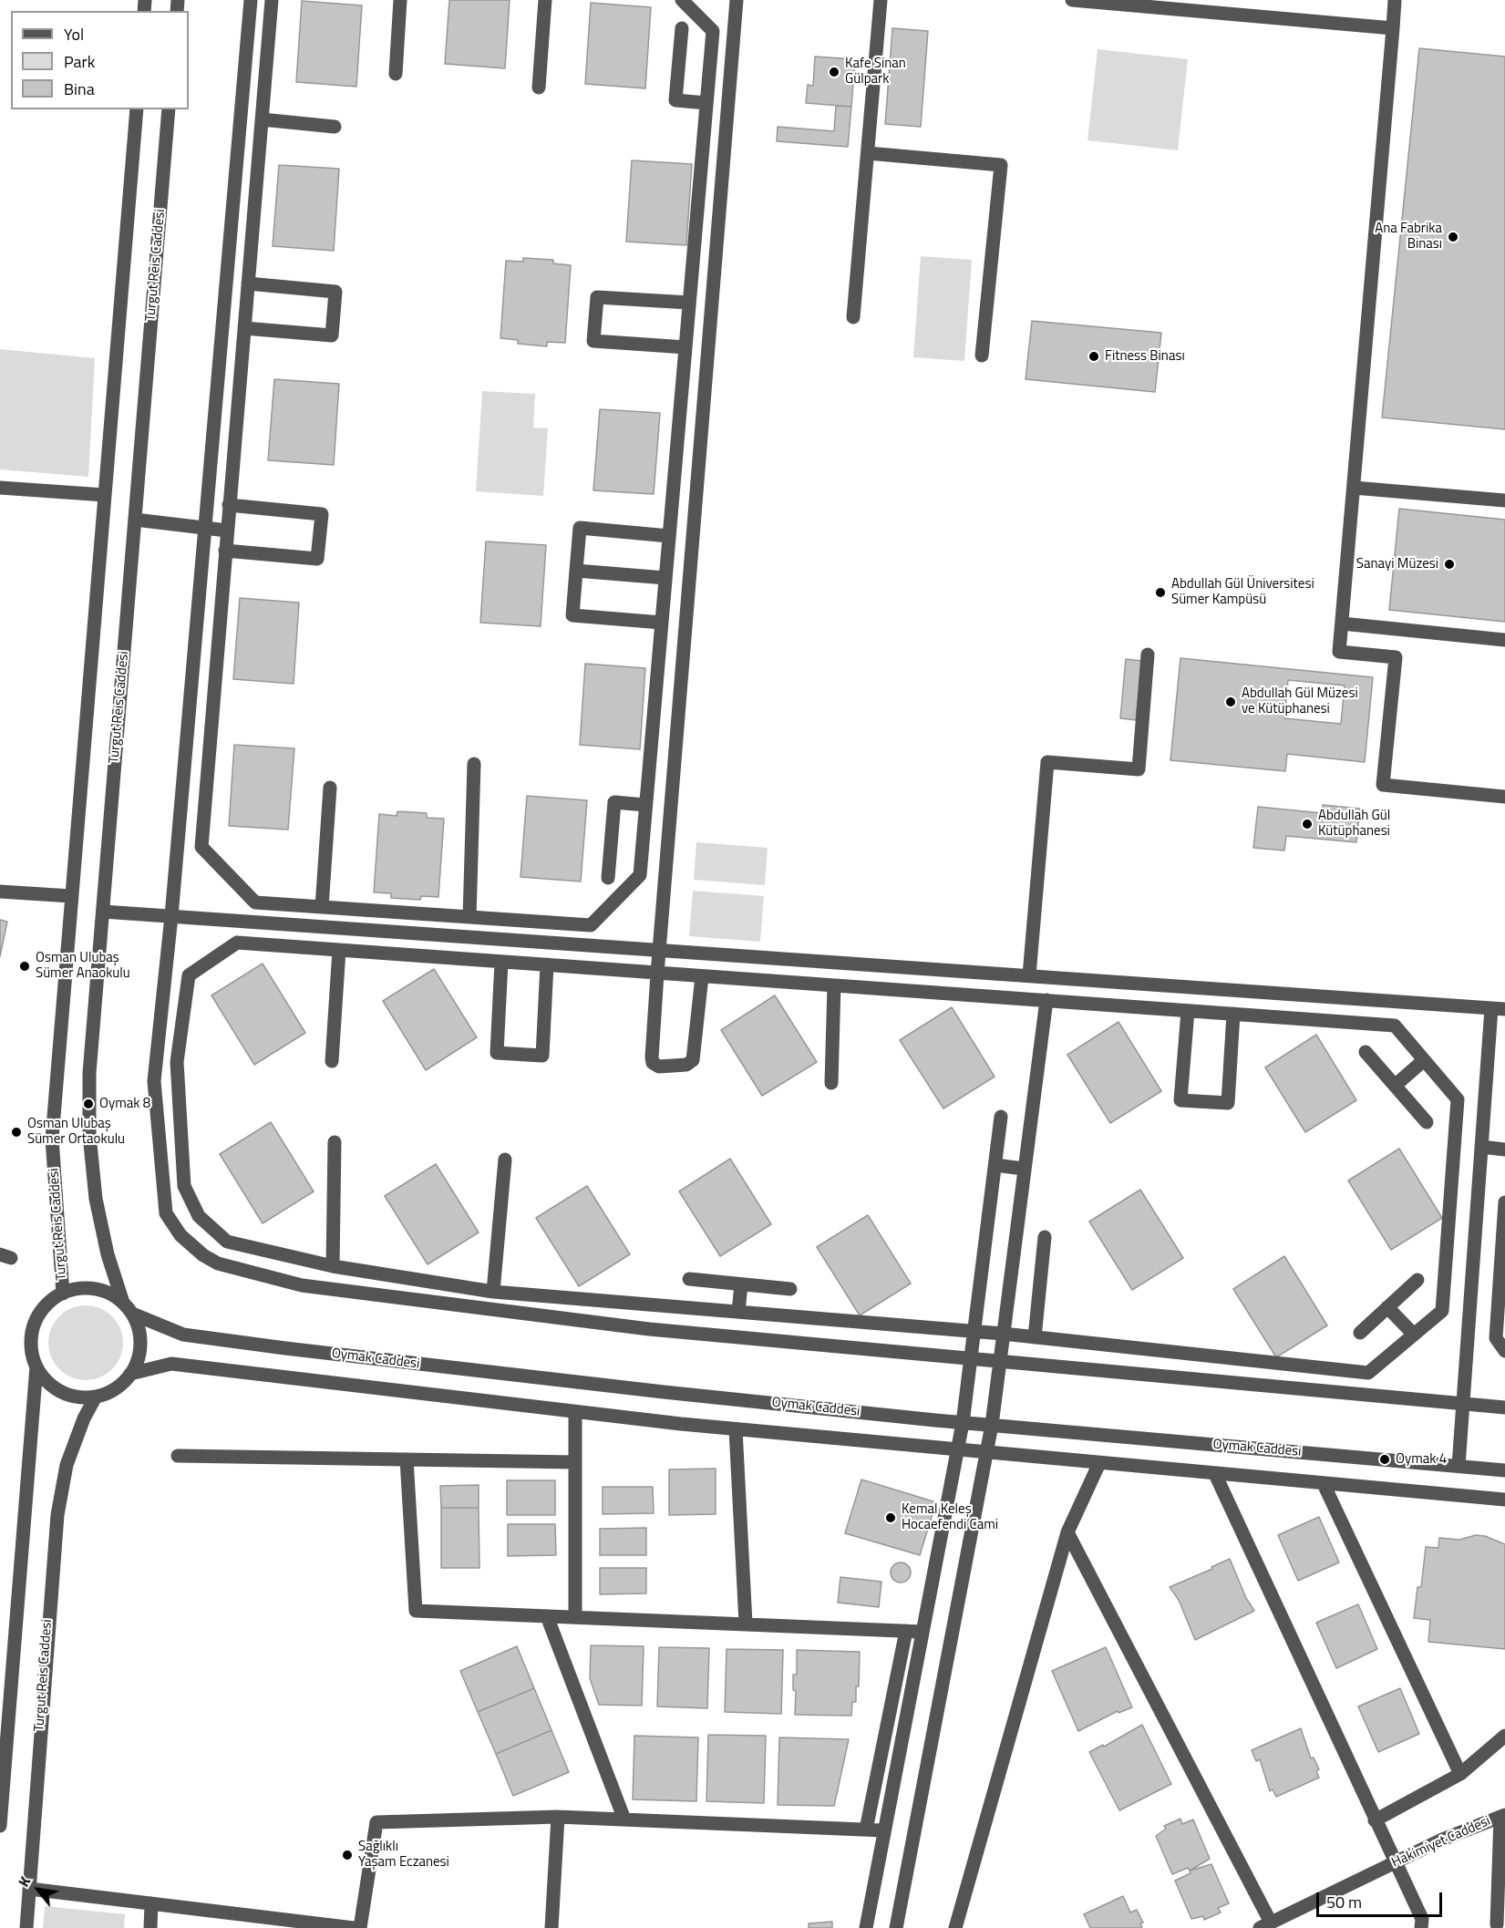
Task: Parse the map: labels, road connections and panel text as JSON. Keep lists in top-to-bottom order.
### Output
{
  "streets": {
    "street": ["Turgut Reis Caddesi", "Oymak Caddesi", "Hakimiyet Caddesi"]
  },
  "crossings": [
    ["Turgut Reis Caddesi", "Oymak Caddesi"]
  ],
  "places": [
    "Kafe Sinan Gülpark",
    "Ana Fabrika Binası",
    "Fitness Binası",
    "Sanayi Müzesi",
    "Abdullah Gül Üniversitesi Sümer Kampüsü",
    "Abdullah Gül Müzesi ve Kütüphanesi",
    "Abdullah Gül Kütüphanesi",
    "Osman Ulubaş Sümer Anaokulu",
    "Oymak 8",
    "Osman Ulubaş Sümer Ortaokulu",
    "Oymak 4",
    "Kemal Keleş Hocaefendi Cami",
    "Sağlıklı Yaşam Eczanesi"
  ],
  "legend": ["Yol", "Park", "Bina"],
  "scale_bar": "50 m",
  "north": "top left"
}
